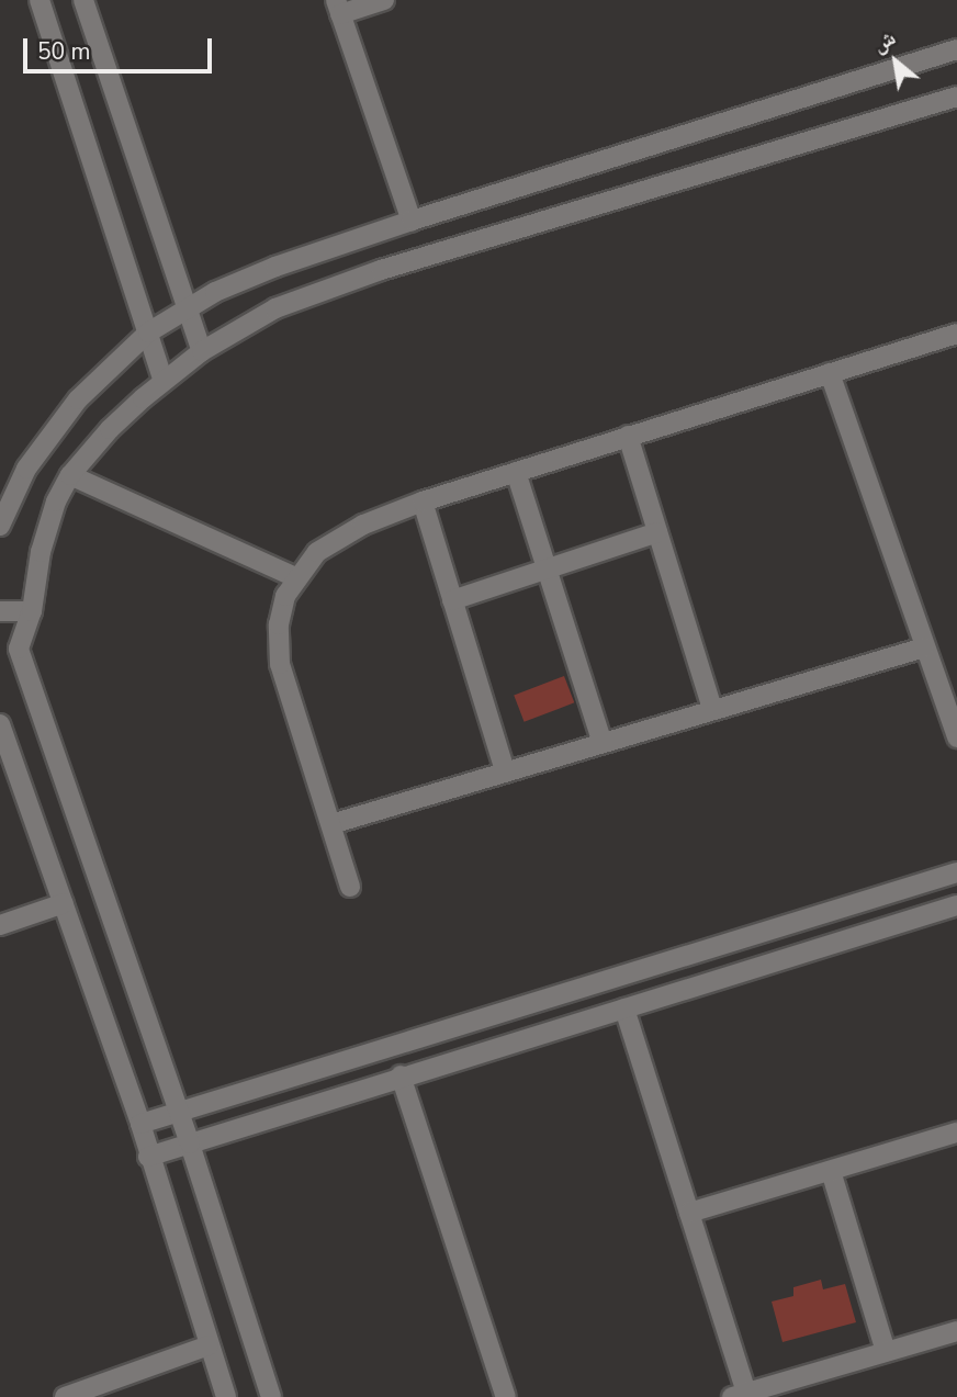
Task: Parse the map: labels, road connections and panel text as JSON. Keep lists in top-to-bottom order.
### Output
{
  "scale_bar": "50 m",
  "north": "top left"
}
